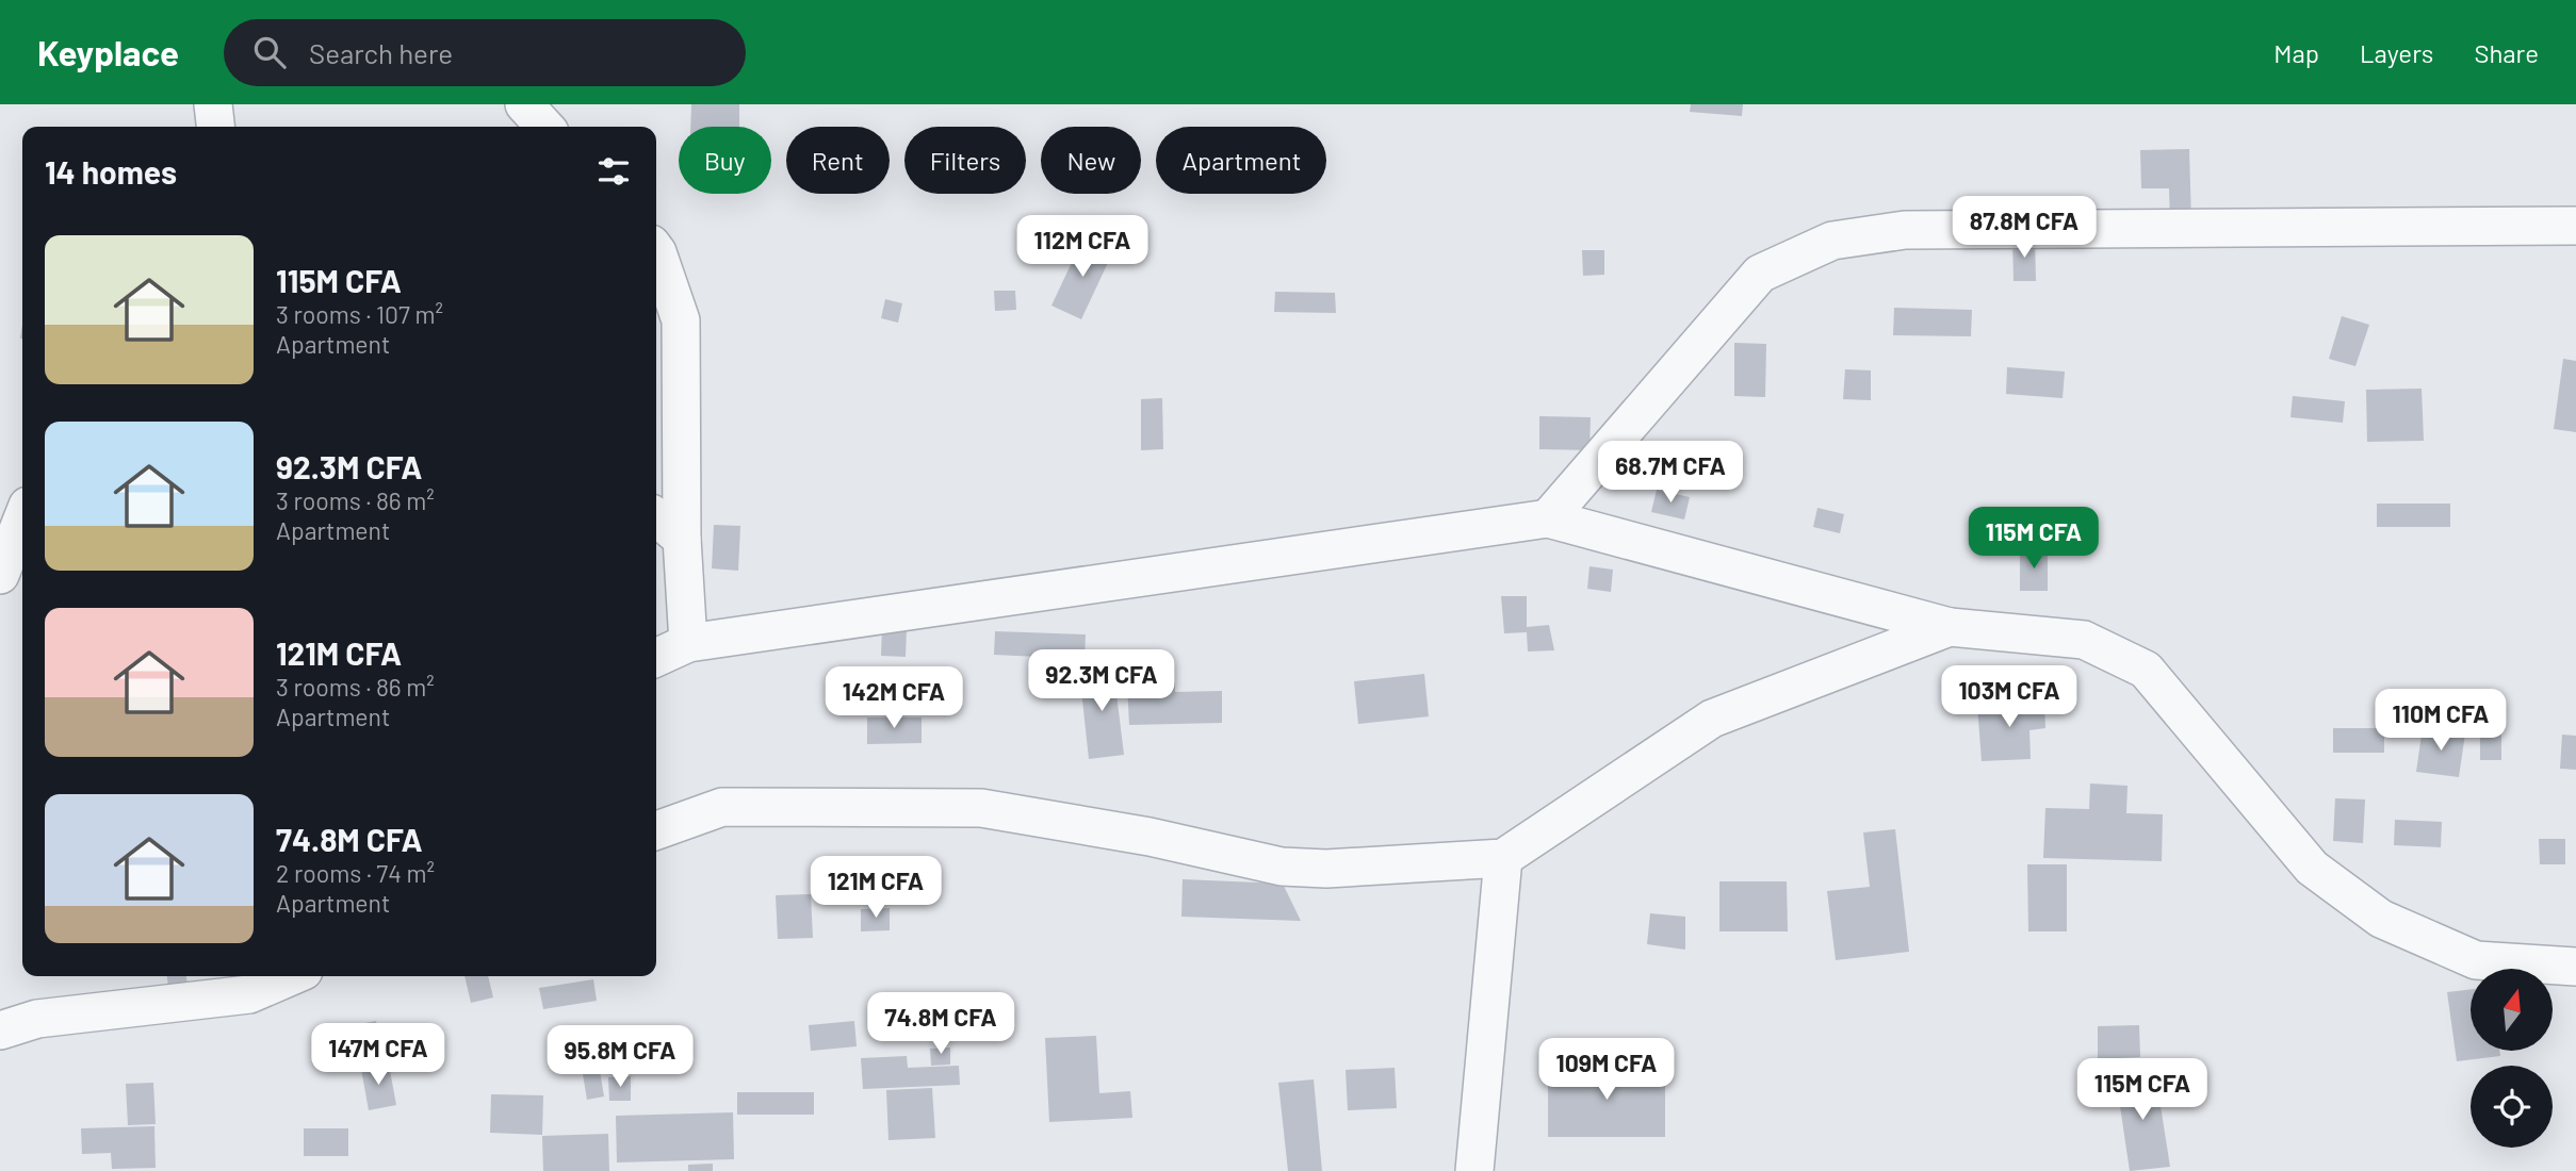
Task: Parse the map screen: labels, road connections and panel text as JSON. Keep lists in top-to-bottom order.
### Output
{
  "north": "top",
  "page": {
    "header": "Keyplace",
    "search": "Search here",
    "nav": ["Map", "Layers", "Share"],
    "chip": [
      "Buy",
      "Rent",
      "Filters",
      "New",
      "Apartment"
    ],
    "heading": "14 homes",
    "price": [
      "87.8M CFA",
      "112M CFA",
      "68.7M CFA",
      "115M CFA",
      "92.3M CFA",
      "103M CFA",
      "142M CFA",
      "110M CFA",
      "121M CFA",
      "74.8M CFA",
      "147M CFA",
      "95.8M CFA",
      "109M CFA",
      "115M CFA"
    ],
    "list": [
      {
        "name": "115M CFA",
        "note": "3 rooms · 107 m² · Apartment"
      },
      {
        "name": "92.3M CFA",
        "note": "3 rooms · 86 m² · Apartment"
      },
      {
        "name": "121M CFA",
        "note": "3 rooms · 86 m² · Apartment"
      },
      {
        "name": "74.8M CFA",
        "note": "2 rooms · 74 m² · Apartment"
      }
    ]
  }
}
